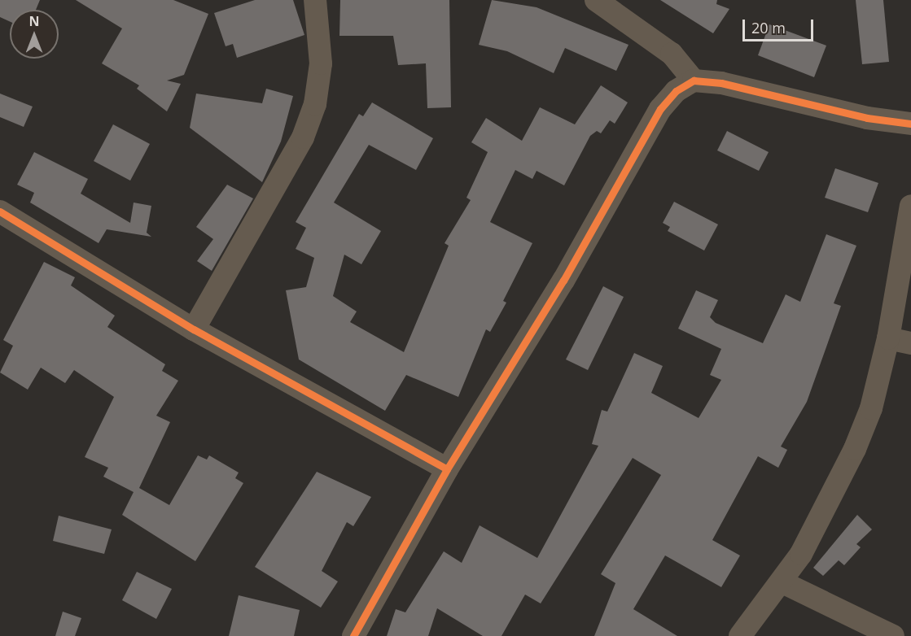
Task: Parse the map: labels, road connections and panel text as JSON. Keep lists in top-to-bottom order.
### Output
{
  "scale_bar": "20 m",
  "north": "top"
}
